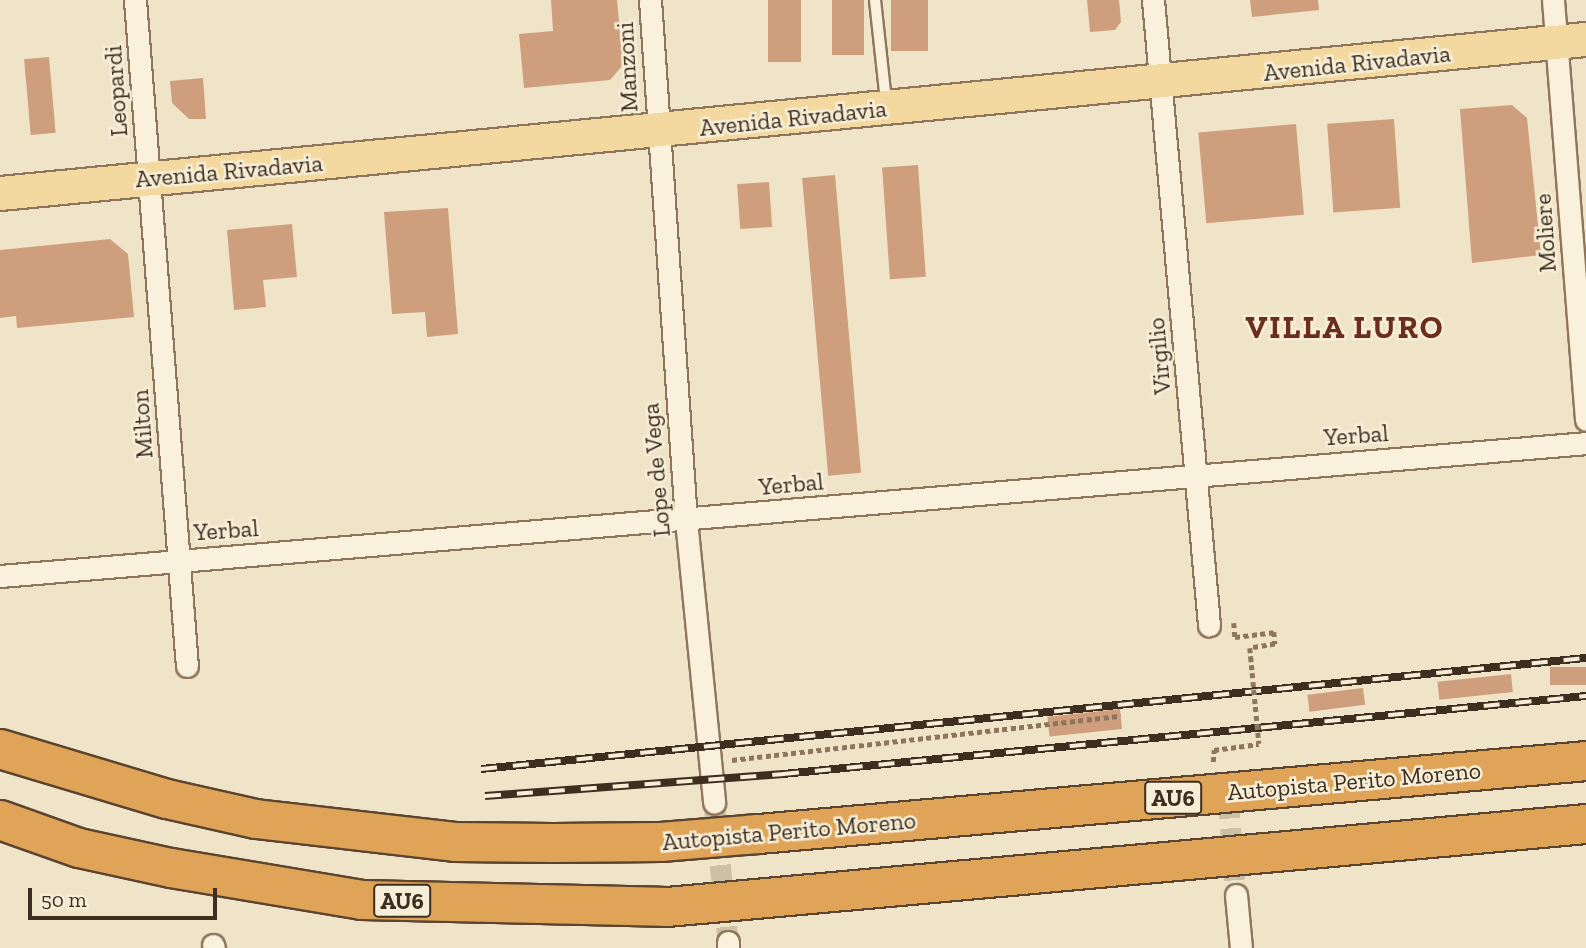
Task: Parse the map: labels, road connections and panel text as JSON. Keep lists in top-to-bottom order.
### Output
{
  "streets": {
    "highway": ["Autopista Perito Moreno", "AU6"],
    "main road": ["Avenida Rivadavia"],
    "street": [
      "Manzoni",
      "Leopardi",
      "Moliere",
      "Virgilio",
      "Milton",
      "Yerbal",
      "Lope de Vega"
    ]
  },
  "crossings": [
    ["Avenida Rivadavia", "Manzoni"],
    ["Avenida Rivadavia", "Leopardi"],
    ["Avenida Rivadavia", "Moliere"],
    ["Avenida Rivadavia", "Virgilio"],
    ["Avenida Rivadavia", "Milton"],
    ["Avenida Rivadavia", "Lope de Vega"],
    ["Manzoni", "Lope de Vega"],
    ["Leopardi", "Milton"],
    ["Virgilio", "Yerbal"],
    ["Milton", "Yerbal"],
    ["Yerbal", "Lope de Vega"]
  ],
  "districts": ["VILLA LURO"],
  "scale_bar": "50 m"
}
